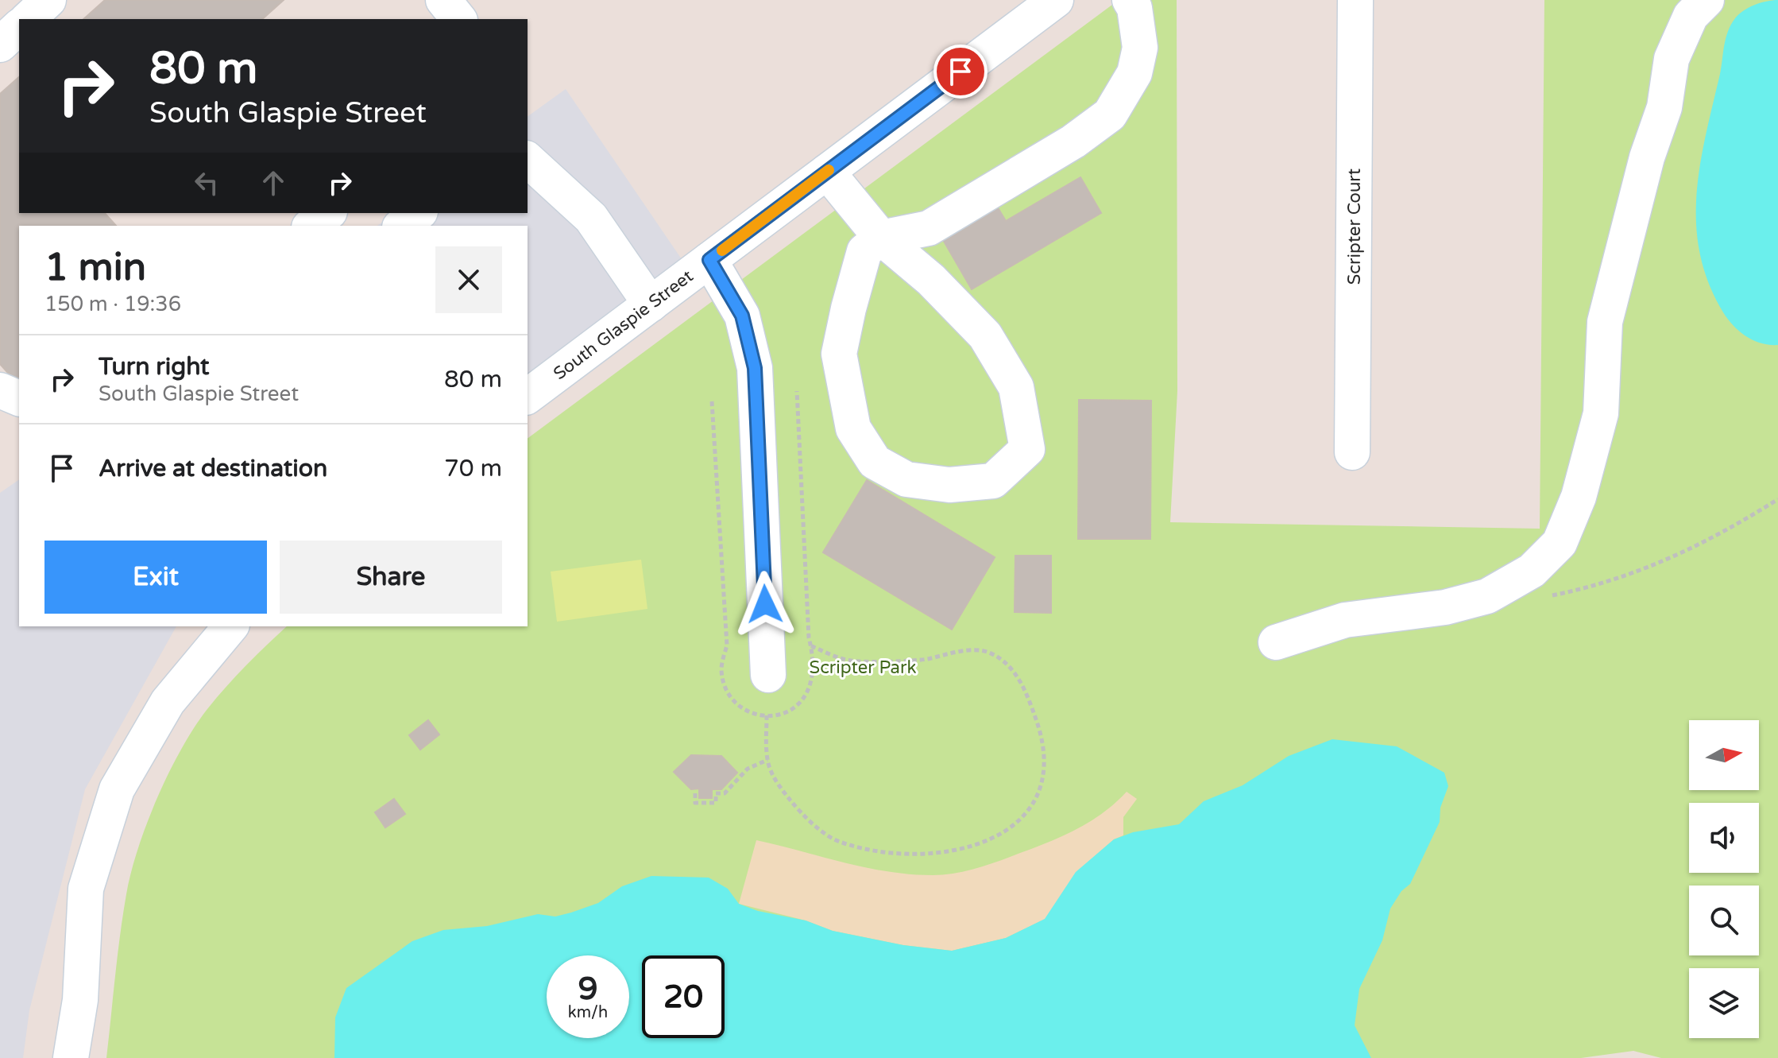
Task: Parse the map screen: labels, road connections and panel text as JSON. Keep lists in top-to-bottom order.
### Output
{
  "streets": {
    "street": ["Scripter Court", "South Glaspie Street"]
  },
  "parks": ["Scripter Park"],
  "north": "right",
  "page": {
    "turn": ["80 m", "South Glaspie Street"],
    "heading": ["1 min", "150 m · 19:36"],
    "list": [
      {
        "name": "Turn right",
        "note": "South Glaspie Street",
        "value": "80 m"
      },
      {
        "name": "Arrive at destination",
        "value": "70 m"
      }
    ],
    "buttons": ["Exit", "Share"],
    "speed": "9 km/h",
    "limit": "20"
  }
}
